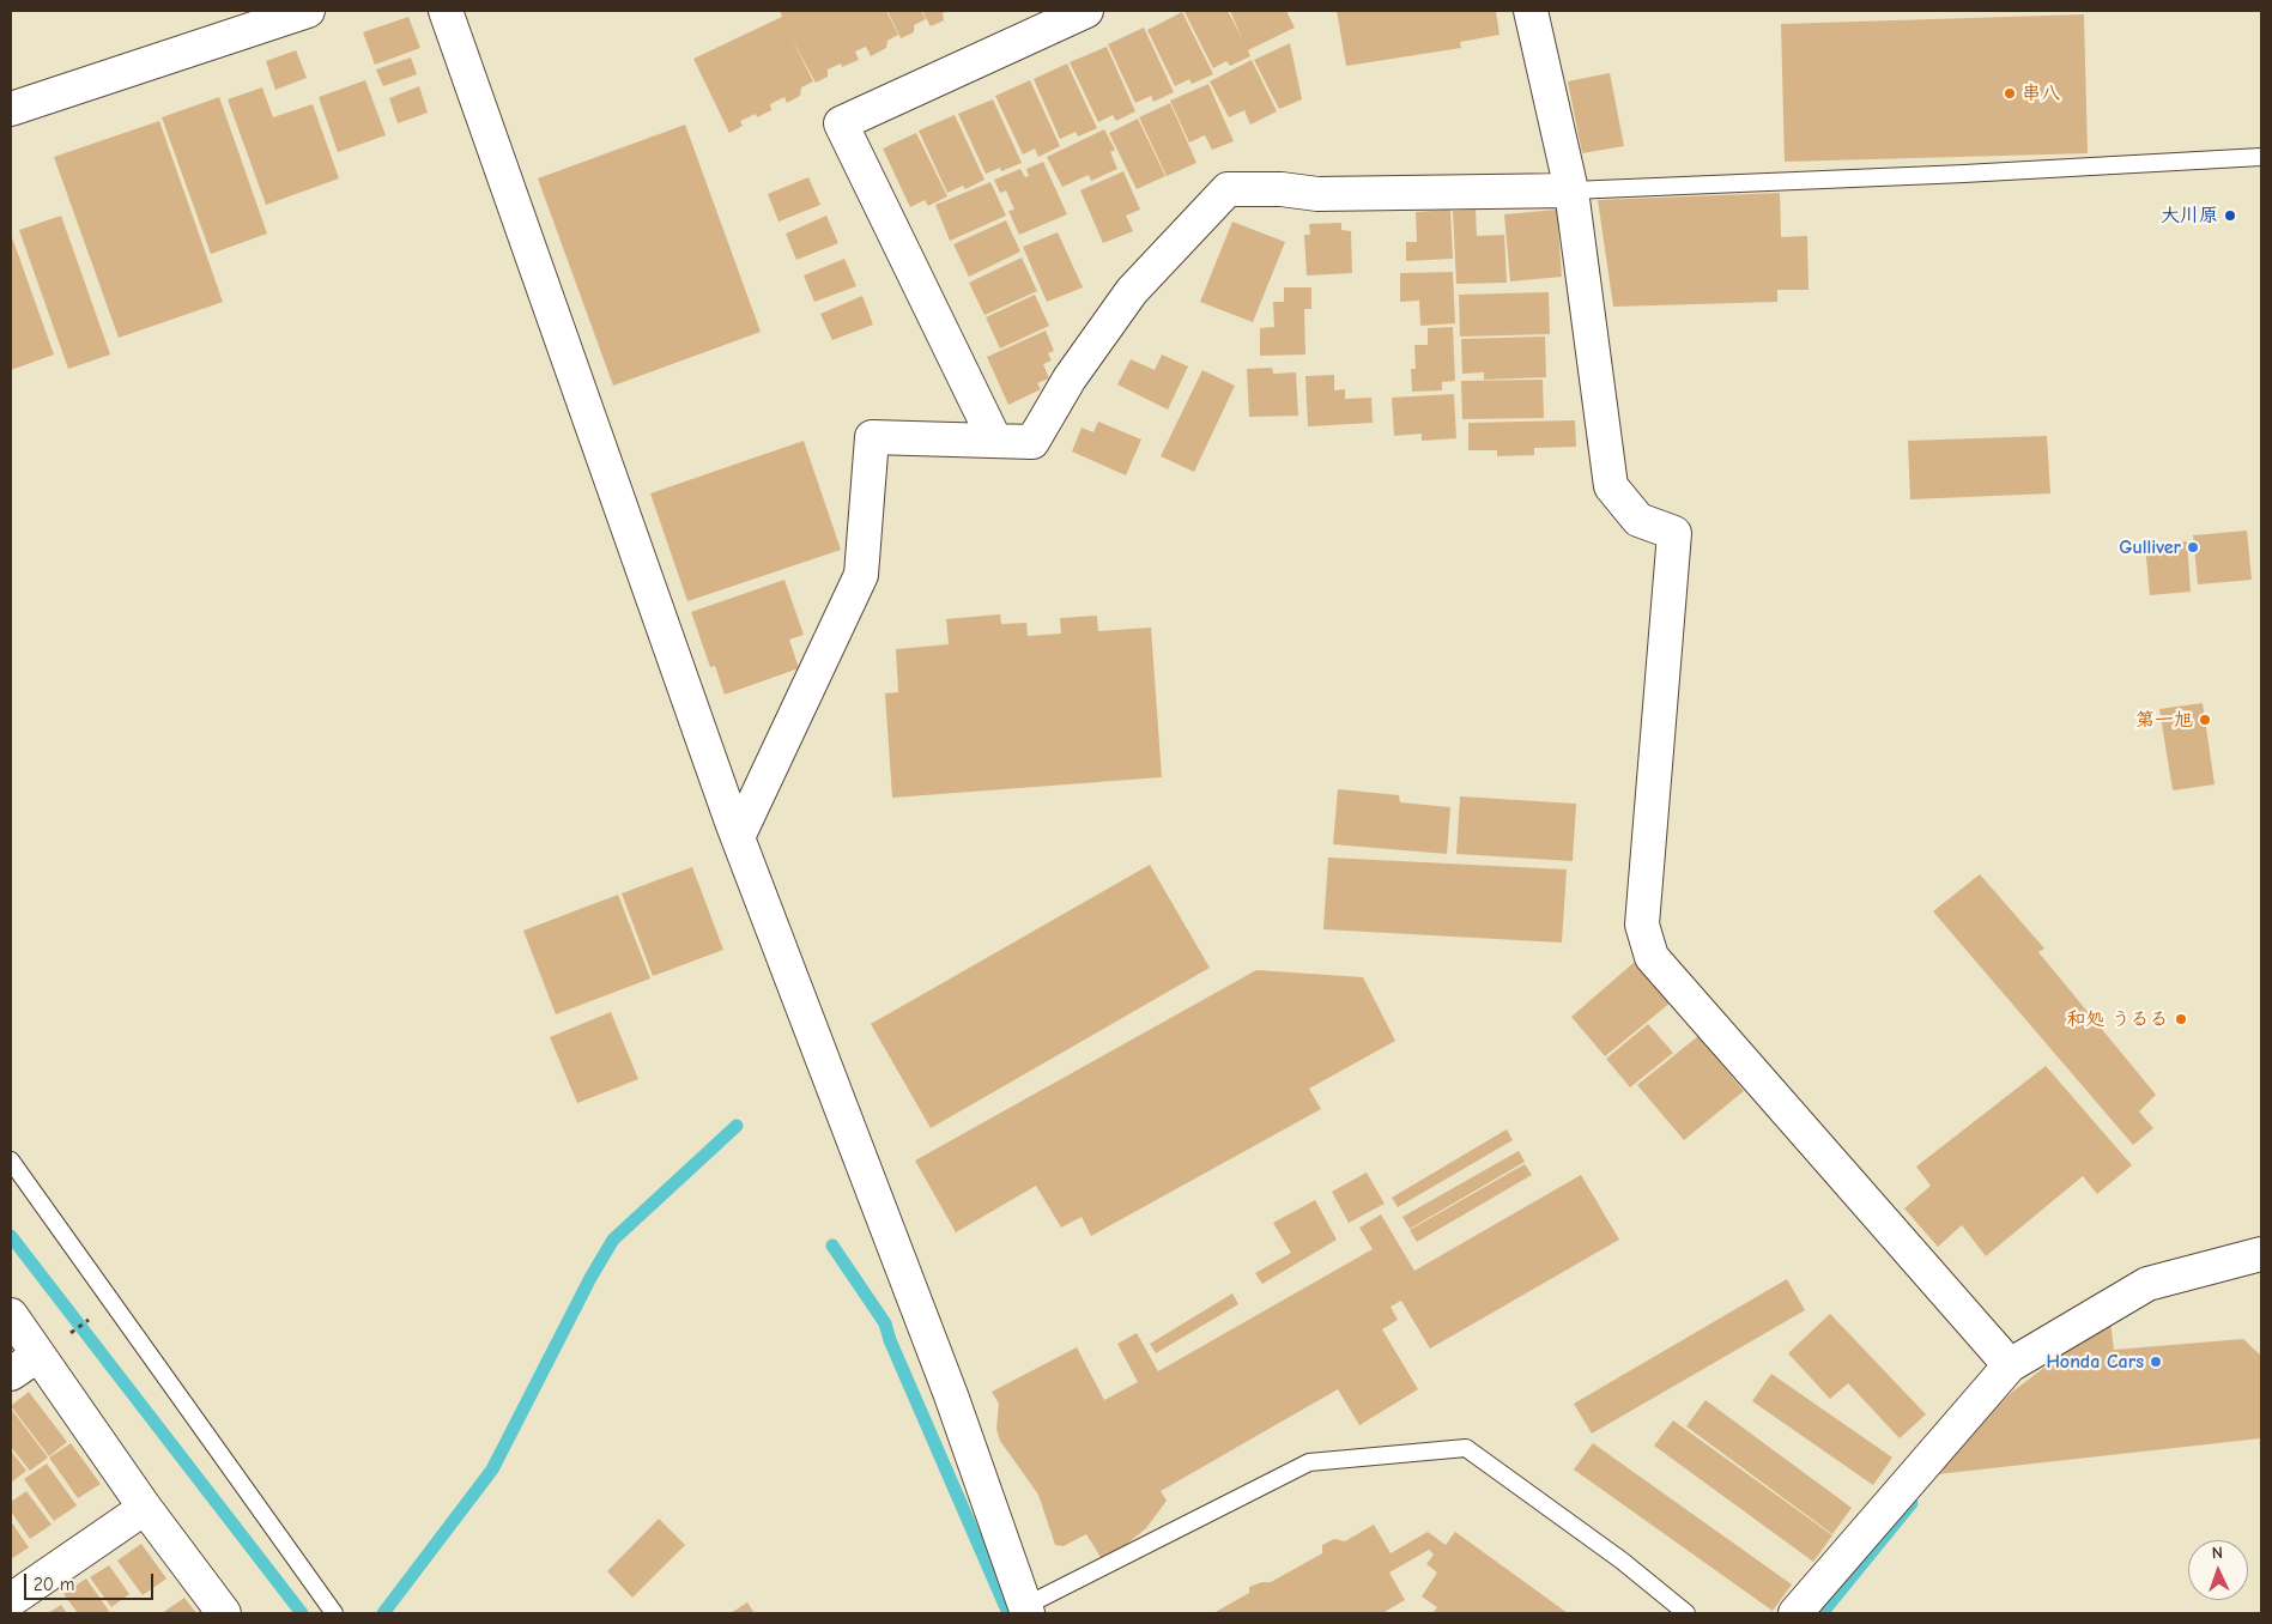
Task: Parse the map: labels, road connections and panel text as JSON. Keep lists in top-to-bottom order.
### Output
{
  "places": [
    "串八",
    "大川原",
    "Gulliver",
    "第一旭",
    "和処 うるる",
    "Honda Cars"
  ],
  "scale_bar": "20 m",
  "north": "top"
}
